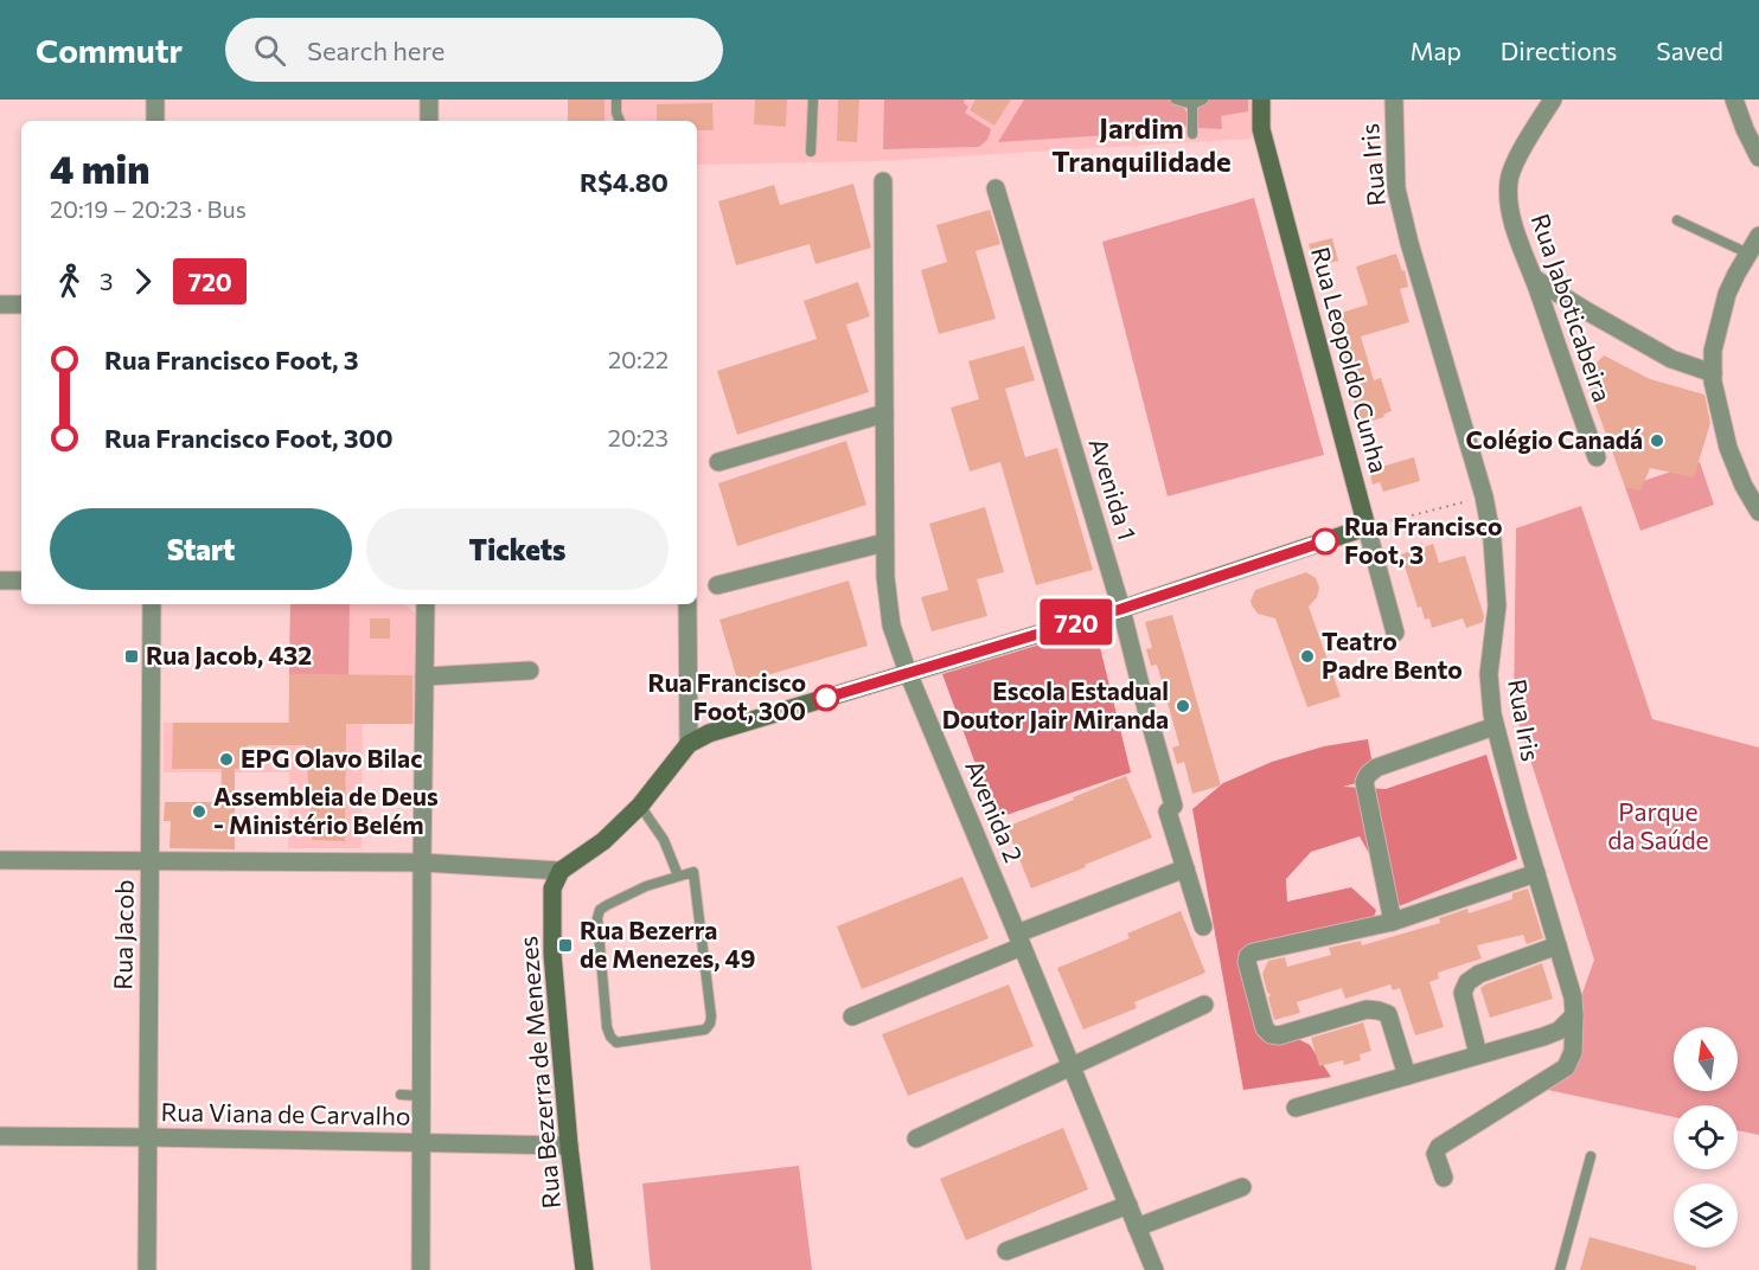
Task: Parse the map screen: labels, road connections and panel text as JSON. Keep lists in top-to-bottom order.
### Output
{
  "streets": {
    "street": [
      "Rua Iris",
      "Rua Jaboticabeira",
      "Rua Leopoldo Cunha",
      "Avenida 1",
      "Avenida 2",
      "Rua Jacob",
      "Rua Bezerra de Menezes",
      "Rua Viana de Carvalho"
    ]
  },
  "crossings": [
    ["Rua Jacob", "Rua Viana de Carvalho"],
    ["Rua Bezerra de Menezes", "Rua Viana de Carvalho"]
  ],
  "districts": ["Jardim Tranquilidade"],
  "parks": ["Parque da Saúde"],
  "places": {
    "other": [
      "Colégio Canadá",
      "Rua Francisco Foot, 3",
      "Teatro Padre Bento",
      "Rua Francisco Foot, 300",
      "Escola Estadual Doutor Jair Miranda",
      "EPG Olavo Bilac",
      "Assembleia de Deus - Ministério Belém"
    ],
    "transit": ["Rua Jacob, 432", "Rua Bezerra de Menezes, 49"]
  },
  "lines": ["bus line 720"],
  "north": "top",
  "page": {
    "header": "Commutr",
    "search": "Search here",
    "nav": ["Map", "Directions", "Saved"],
    "on_map": "720",
    "heading": ["4 min", "20:19 – 20:23 · Bus", "R$4.80"],
    "legs": ["3", "720"],
    "list": [
      {
        "name": "Rua Francisco Foot, 3",
        "value": "20:22"
      },
      {
        "name": "Rua Francisco Foot, 300",
        "value": "20:23"
      }
    ],
    "buttons": ["Start", "Tickets"]
  }
}
